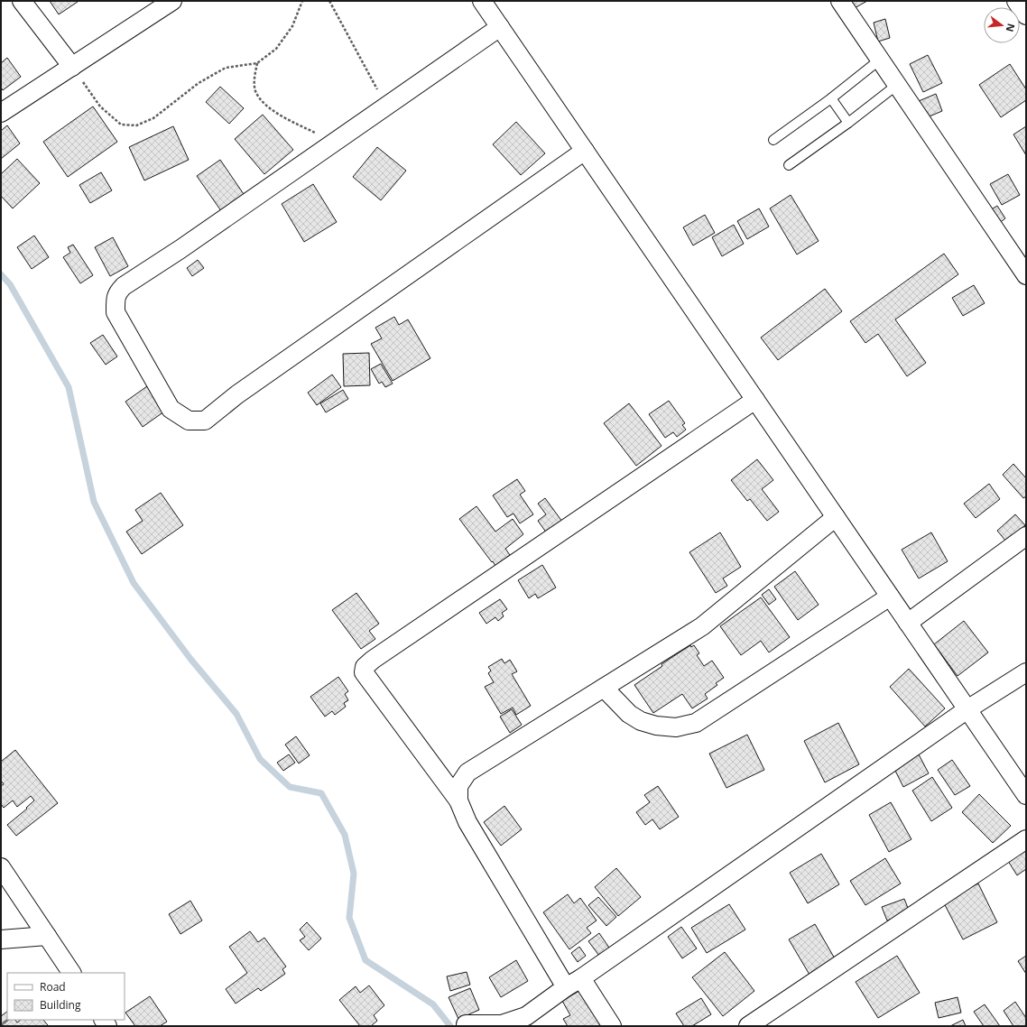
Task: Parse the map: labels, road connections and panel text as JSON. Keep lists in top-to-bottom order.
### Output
{
  "legend": ["Road", "Building"],
  "north": "right"
}
